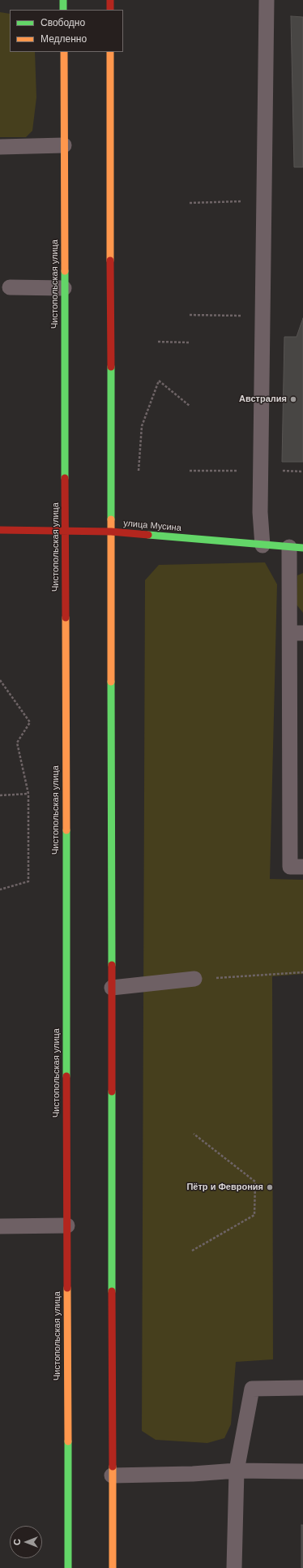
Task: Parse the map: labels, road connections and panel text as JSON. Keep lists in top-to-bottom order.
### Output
{
  "streets": {
    "main road": ["Чистопольская улица", "улица Мусина"]
  },
  "crossings": [
    ["Чистопольская улица", "улица Мусина"]
  ],
  "places": ["Австралия", "Пётр и Феврония"],
  "legend": ["Свободно", "Медленно"],
  "north": "left"
}
